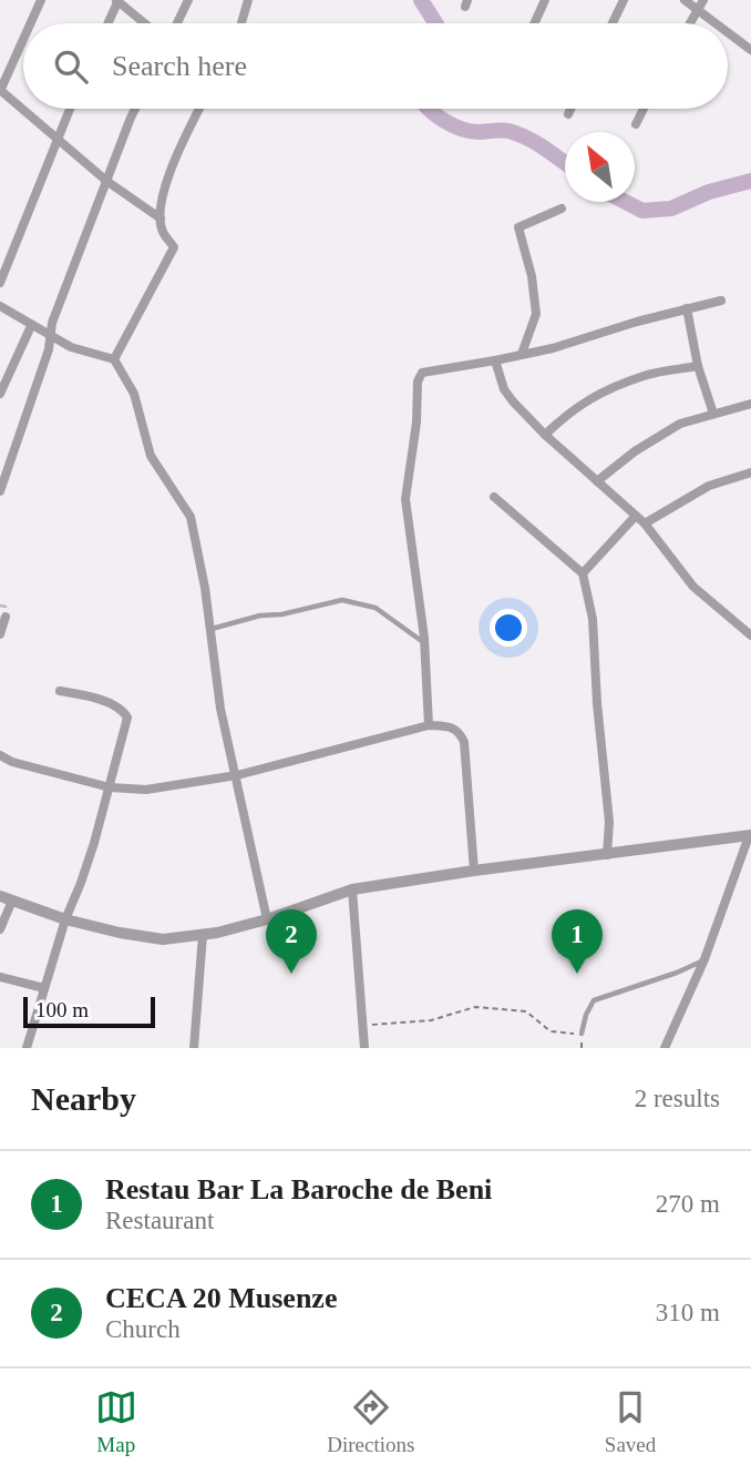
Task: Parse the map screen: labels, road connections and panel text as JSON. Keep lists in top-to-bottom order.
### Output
{
  "scale_bar": "100 m",
  "north": "top left",
  "page": {
    "search": "Search here",
    "pins": ["1", "2"],
    "scale": "100 m",
    "heading": ["Nearby", "2 results"],
    "list": [
      {
        "mark": "1",
        "name": "Restau Bar La Baroche de Beni",
        "note": "Restaurant",
        "value": "270 m"
      },
      {
        "mark": "2",
        "name": "CECA 20 Musenze",
        "note": "Church",
        "value": "310 m"
      }
    ],
    "nav": ["Map", "Directions", "Saved"]
  }
}
